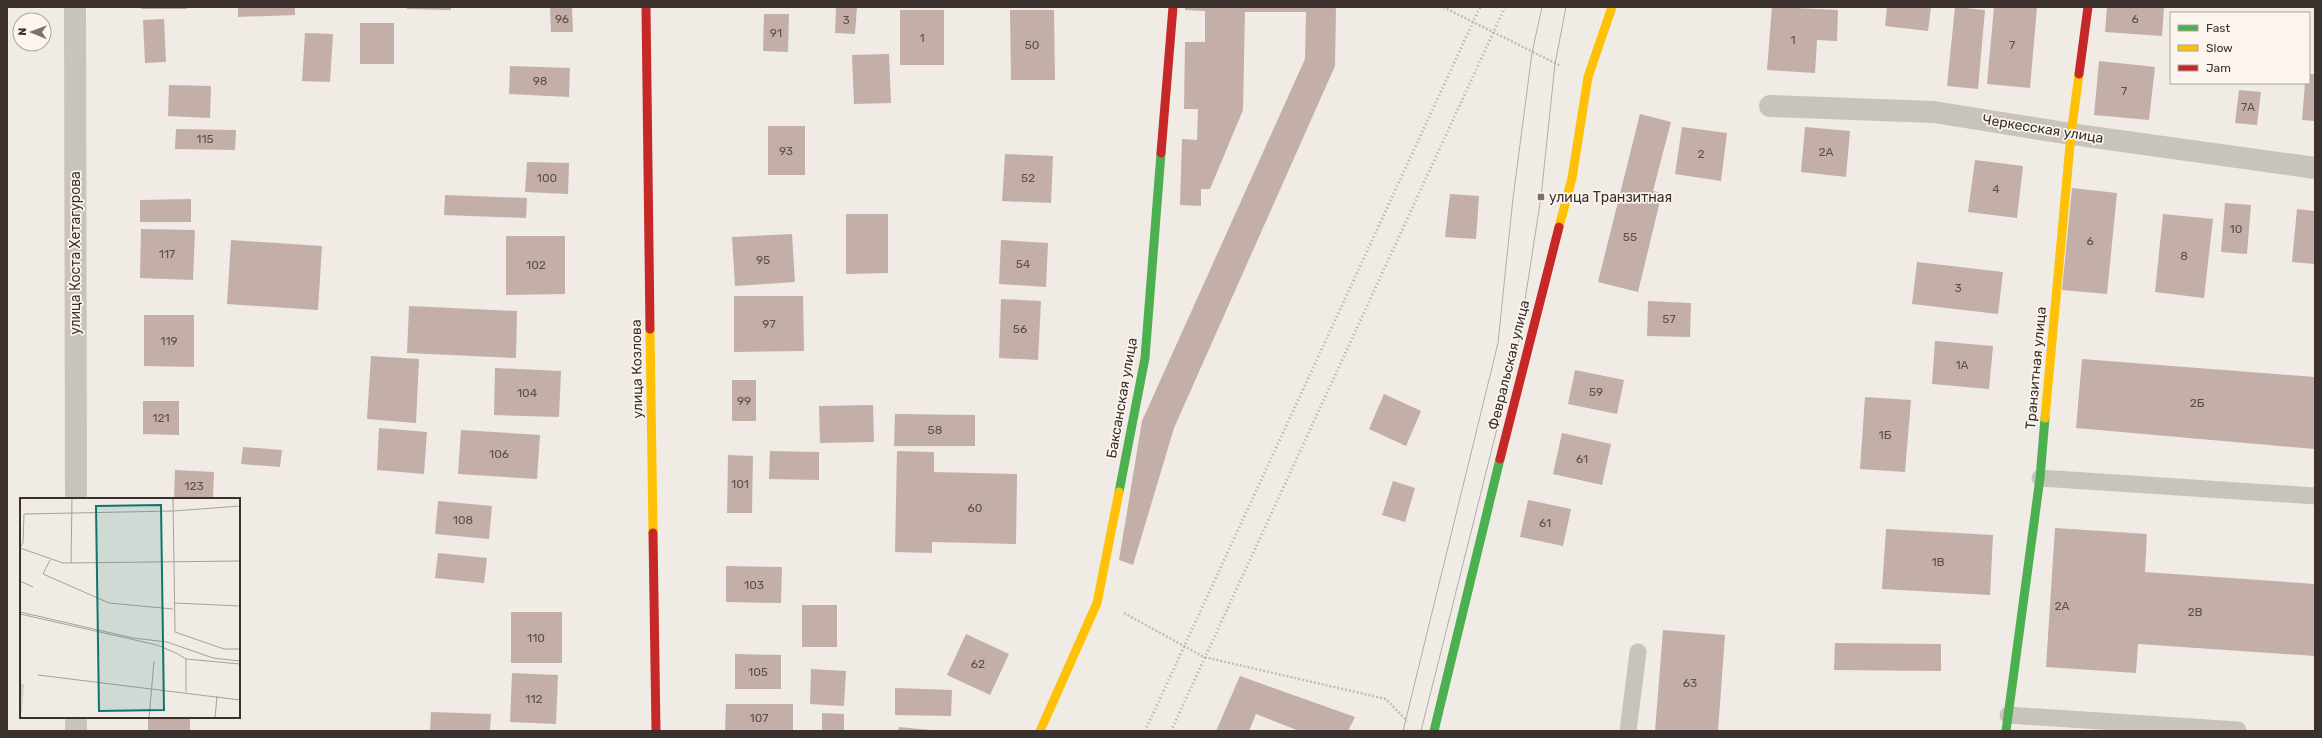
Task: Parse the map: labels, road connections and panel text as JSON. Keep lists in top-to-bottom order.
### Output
{
  "streets": {
    "street": [
      "Черкесская улица",
      "улица Коста Хетагурова",
      "Февральская улица",
      "Транзитная улица",
      "улица Козлова",
      "Баксанская улица"
    ]
  },
  "crossings": [
    ["Черкесская улица", "Транзитная улица"]
  ],
  "places": {
    "transit": ["улица Транзитная"]
  },
  "house_numbers": [
    "96",
    "6",
    "3",
    "91",
    "1",
    "1",
    "50",
    "7",
    "98",
    "7",
    "7А",
    "115",
    "93",
    "2А",
    "2",
    "100",
    "52",
    "4",
    "10",
    "55",
    "6",
    "117",
    "8",
    "95",
    "54",
    "102",
    "3",
    "57",
    "97",
    "56",
    "119",
    "1А",
    "59",
    "104",
    "99",
    "2Б",
    "121",
    "58",
    "1Б",
    "106",
    "61",
    "101",
    "123",
    "60",
    "108",
    "61",
    "1В",
    "103",
    "2А",
    "2В",
    "110",
    "62",
    "105",
    "63",
    "112",
    "107"
  ],
  "legend": ["Fast", "Slow", "Jam"],
  "north": "left"
}
